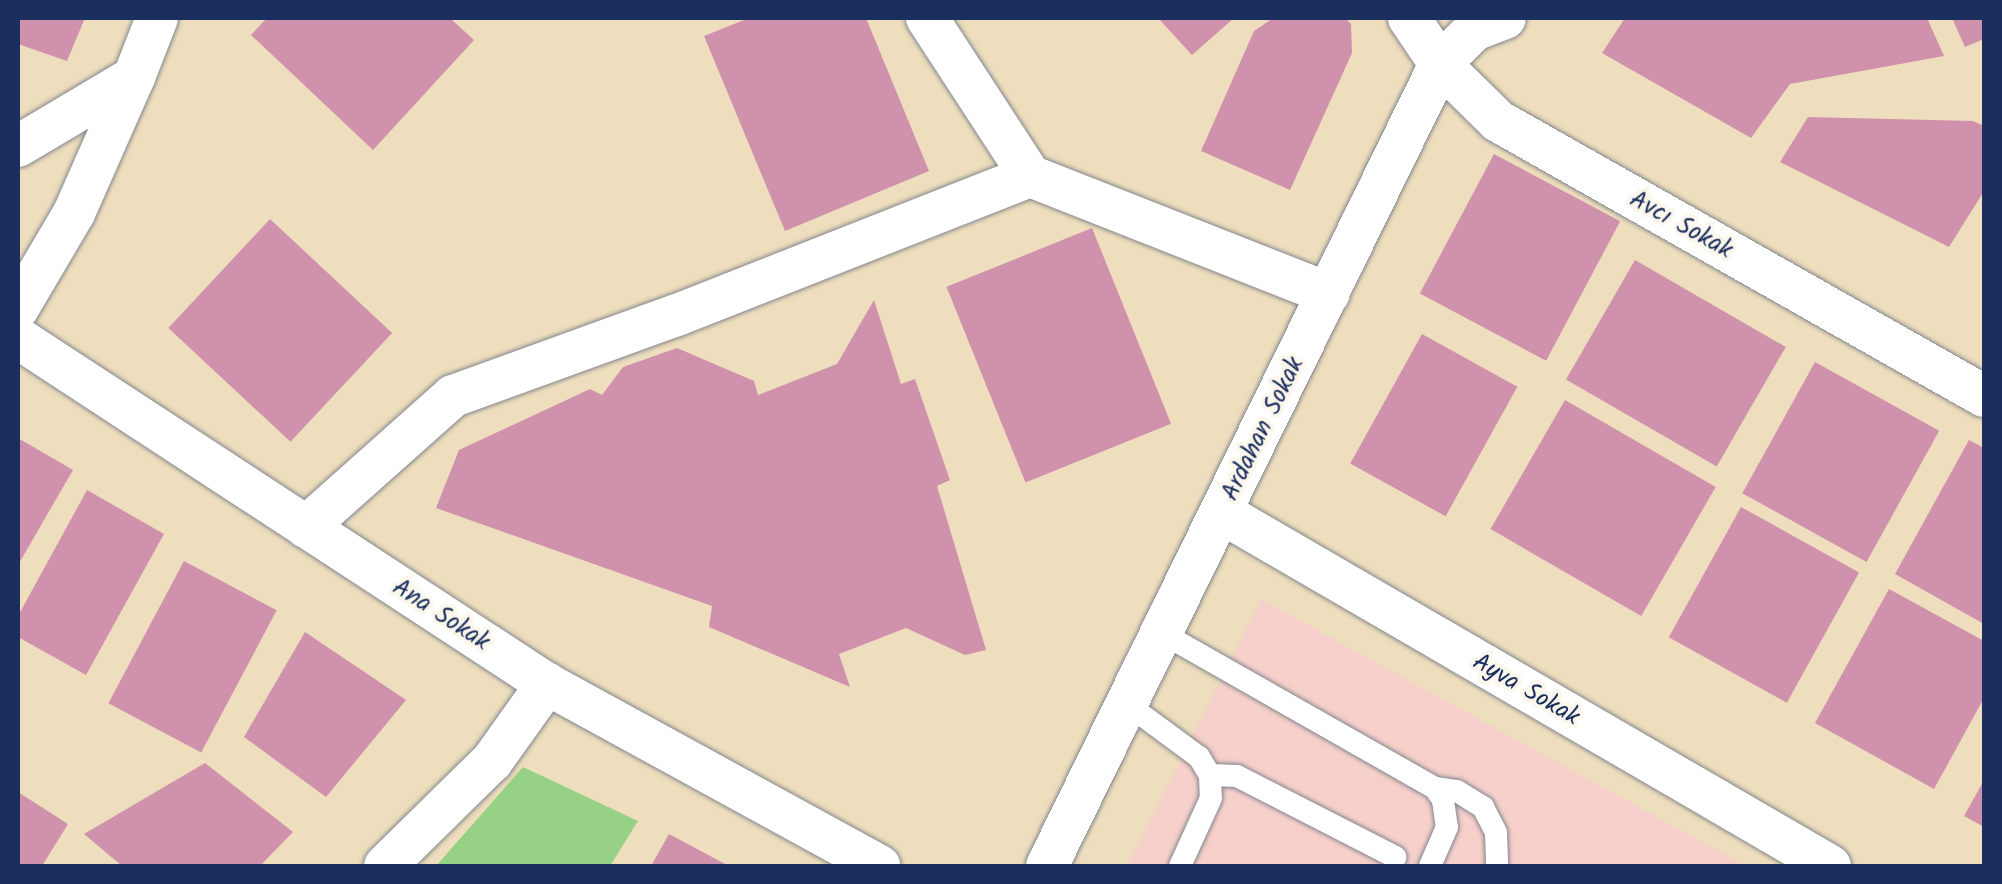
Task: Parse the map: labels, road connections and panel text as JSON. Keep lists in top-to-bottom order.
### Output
{
  "streets": {
    "street": [
      "Avcı Sokak",
      "Ardahan Sokak",
      "Ana Sokak",
      "Ayva Sokak"
    ]
  },
  "crossings": [
    ["Avcı Sokak", "Ardahan Sokak"],
    ["Ardahan Sokak", "Ayva Sokak"]
  ]
}
